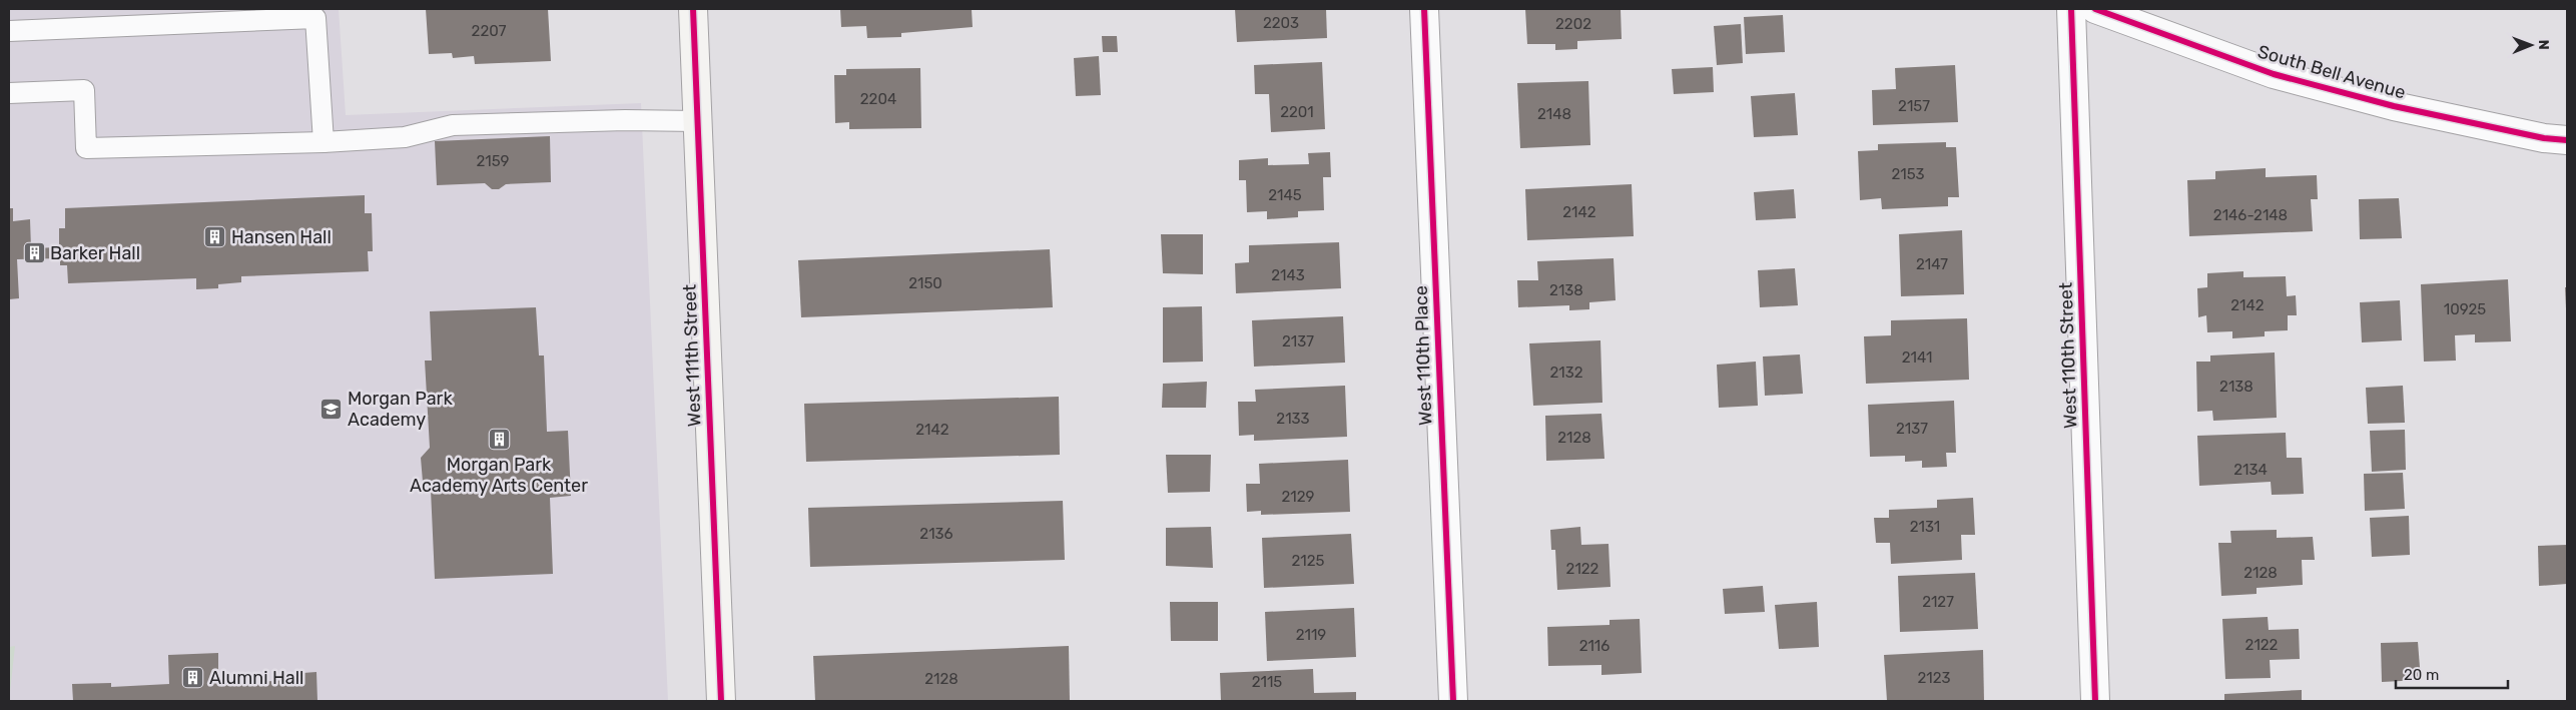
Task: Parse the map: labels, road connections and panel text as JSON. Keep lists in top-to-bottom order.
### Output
{
  "streets": {
    "main road": ["West 111th Street"],
    "street": ["South Bell Avenue", "West 110th Place", "West 110th Street"]
  },
  "places": {
    "building": [
      "Hansen Hall",
      "Barker Hall",
      "Morgan Park Academy Arts Center",
      "Alumni Hall"
    ],
    "school or university": ["Morgan Park Academy"]
  },
  "house_numbers": [
    "2203",
    "2202",
    "2207",
    "2204",
    "2157",
    "2201",
    "2148",
    "2159",
    "2153",
    "2145",
    "2142",
    "2146-2148",
    "2147",
    "2143",
    "2150",
    "2138",
    "2142",
    "10925",
    "2137",
    "2141",
    "2132",
    "2138",
    "2133",
    "2137",
    "2142",
    "2128",
    "2134",
    "2129",
    "2131",
    "2136",
    "2125",
    "2122",
    "2128",
    "2127",
    "2119",
    "2122",
    "2116",
    "2123",
    "2128",
    "2115"
  ],
  "scale_bar": "20 m",
  "north": "right"
}
